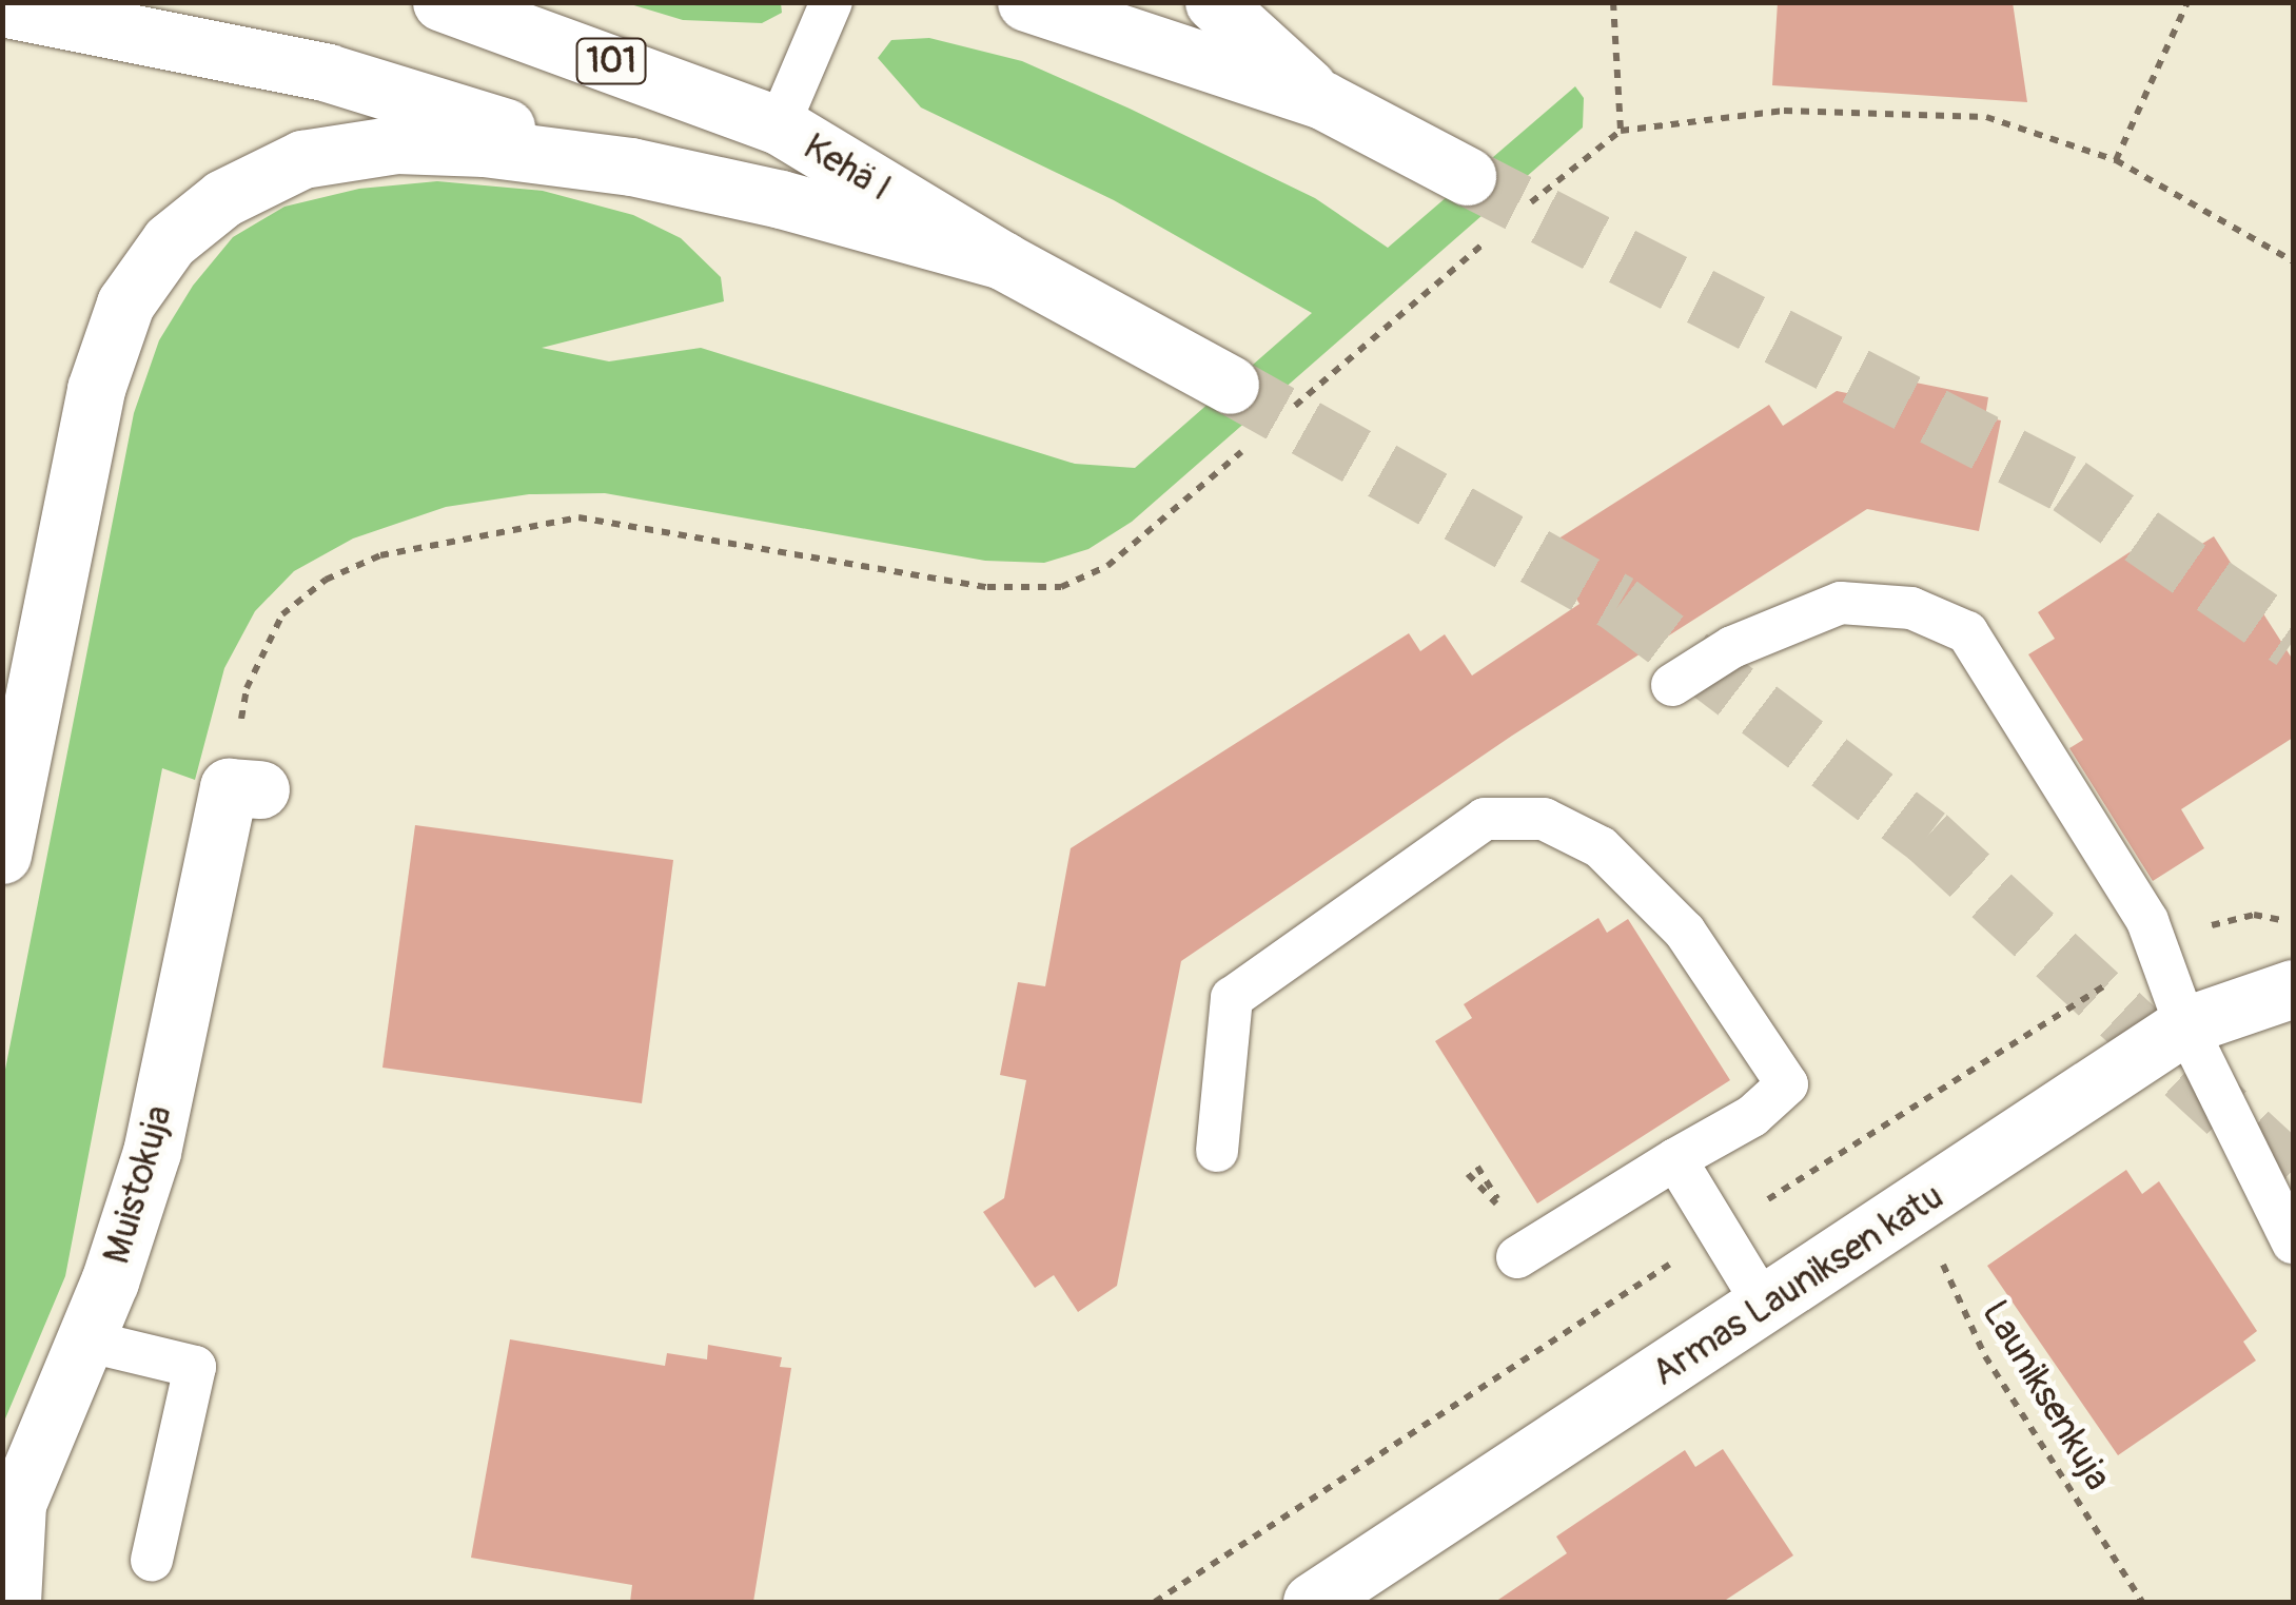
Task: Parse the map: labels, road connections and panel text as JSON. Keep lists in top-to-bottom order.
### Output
{
  "streets": {
    "main road": [
      "101",
      "Kehä I",
      "Muistokuja",
      "Armas Launiksen katu"
    ],
    "path": ["Launiksenkuja"]
  },
  "crossings": [
    ["Armas Launiksen katu", "Launiksenkuja"]
  ]
}
